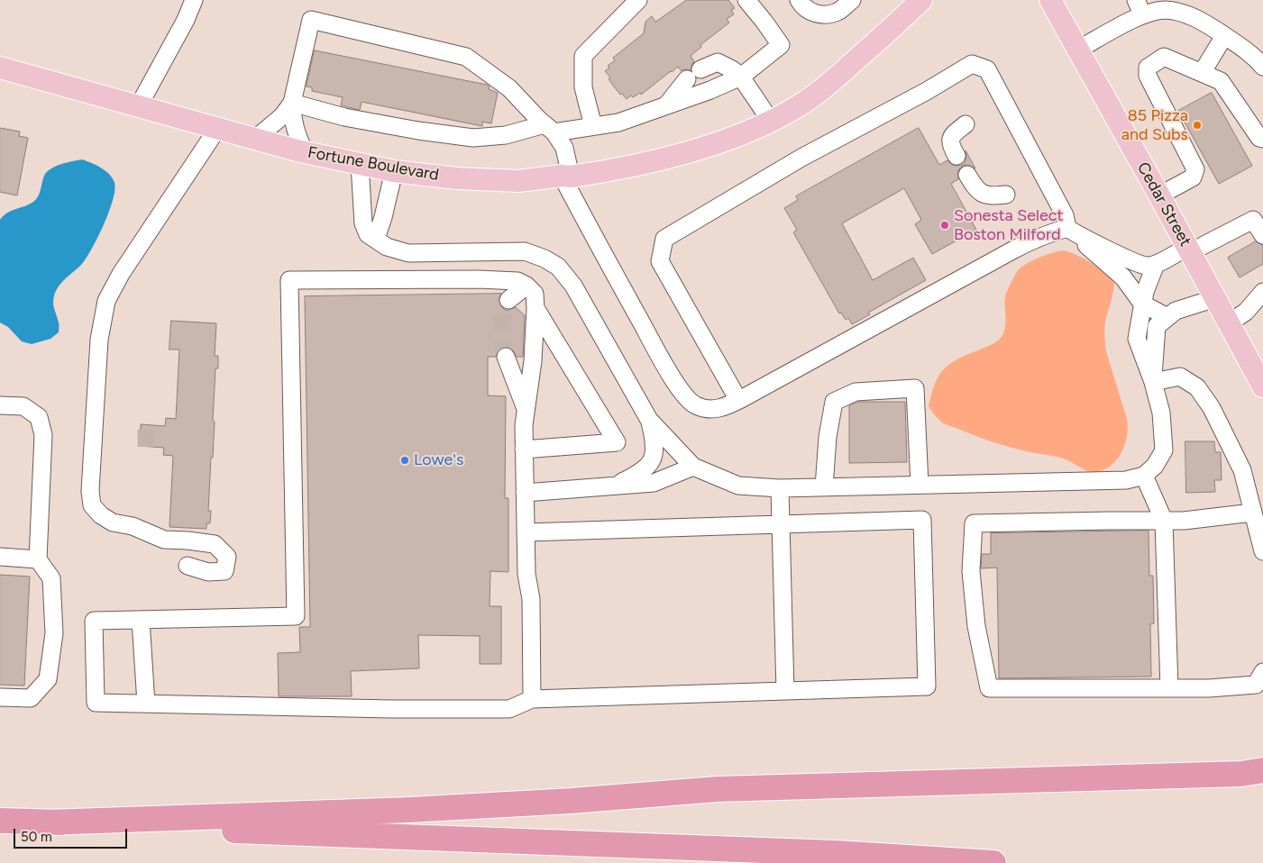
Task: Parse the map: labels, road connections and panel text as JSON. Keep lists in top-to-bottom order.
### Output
{
  "streets": {
    "main road": ["Fortune Boulevard", "Cedar Street"]
  },
  "places": ["85 Pizza and Subs", "Sonesta Select Boston Milford", "Lowe's"],
  "scale_bar": "50 m"
}
